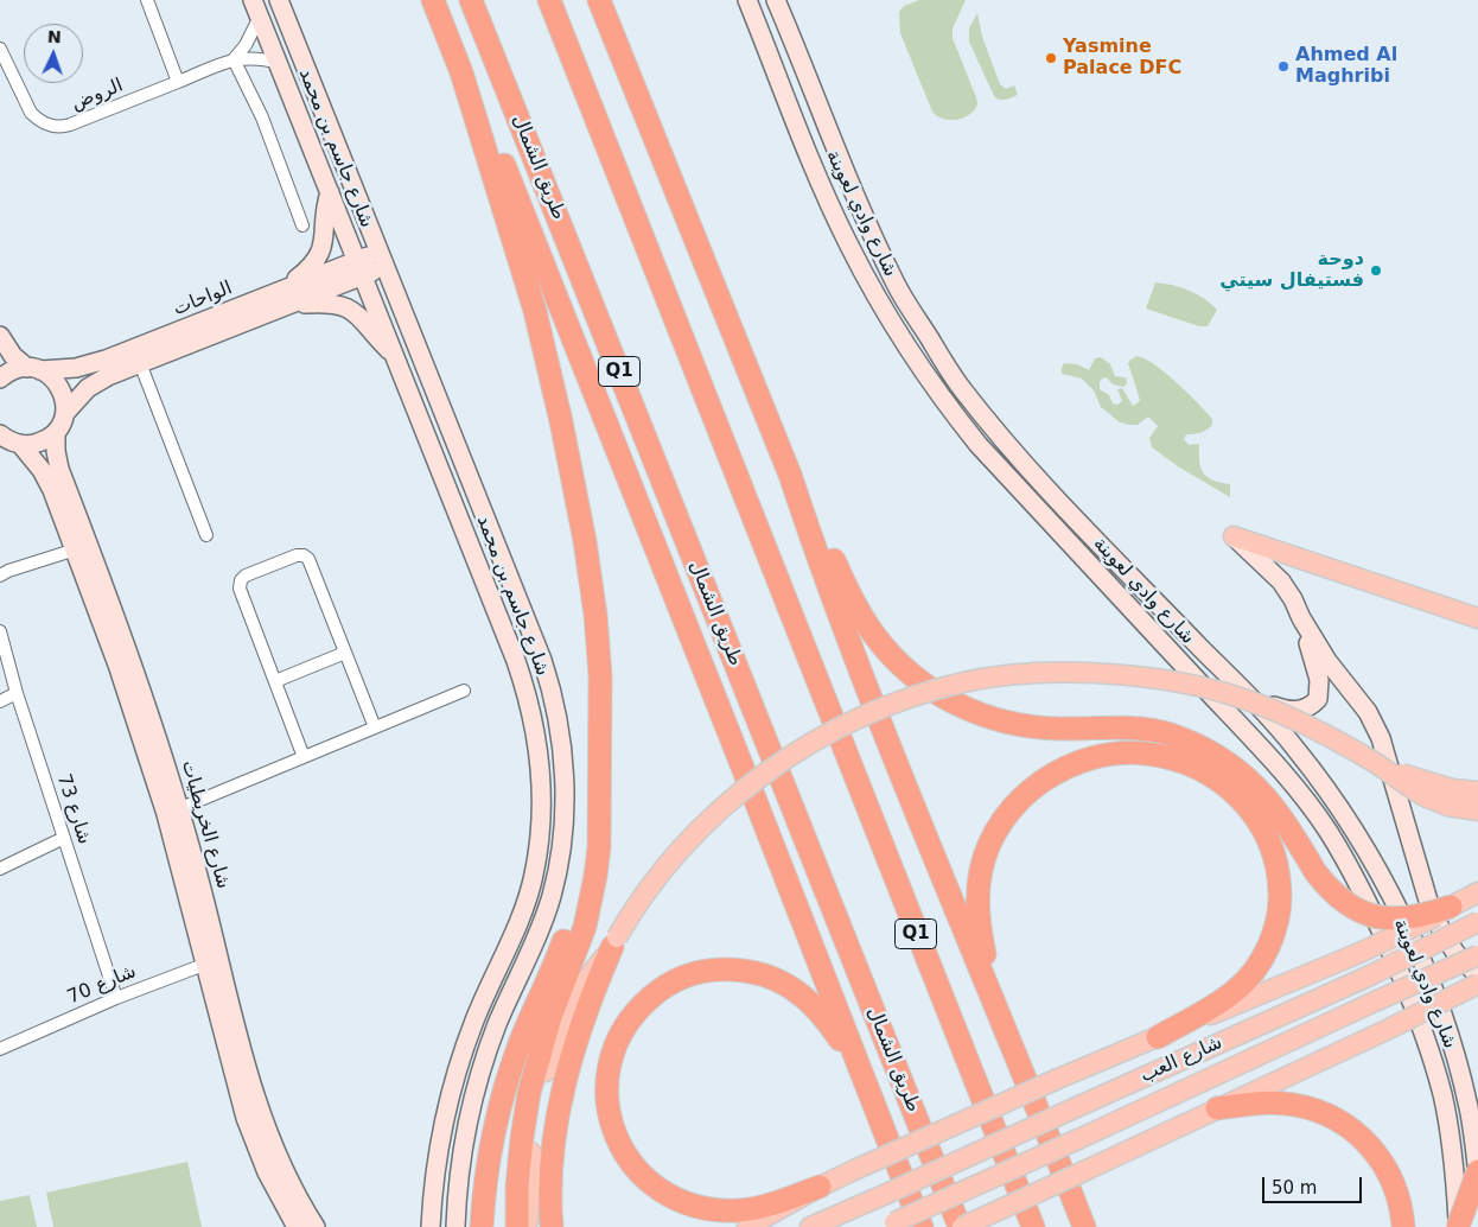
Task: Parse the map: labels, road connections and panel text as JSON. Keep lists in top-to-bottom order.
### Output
{
  "streets": {
    "highway": ["طريق الشمال", "Q1"],
    "main road": [
      "شارع جاسم بن محمد",
      "شارع وادي لعوينة",
      "الواحات",
      "شارع الخريطيات",
      "شارع العب"
    ],
    "street": ["الروض", "شارع 73", "شارع 70"]
  },
  "crossings": [
    ["الروض", "شارع جاسم بن محمد"],
    ["شارع جاسم بن محمد", "الواحات"],
    ["الواحات", "شارع الخريطيات"],
    ["شارع 73", "شارع 70"],
    ["شارع الخريطيات", "شارع 70"]
  ],
  "places": ["Yasmine Palace DFC", "Ahmed Al Maghribi", "دوحة فستيفال سيتي"],
  "scale_bar": "50 m",
  "north": "top"
}
